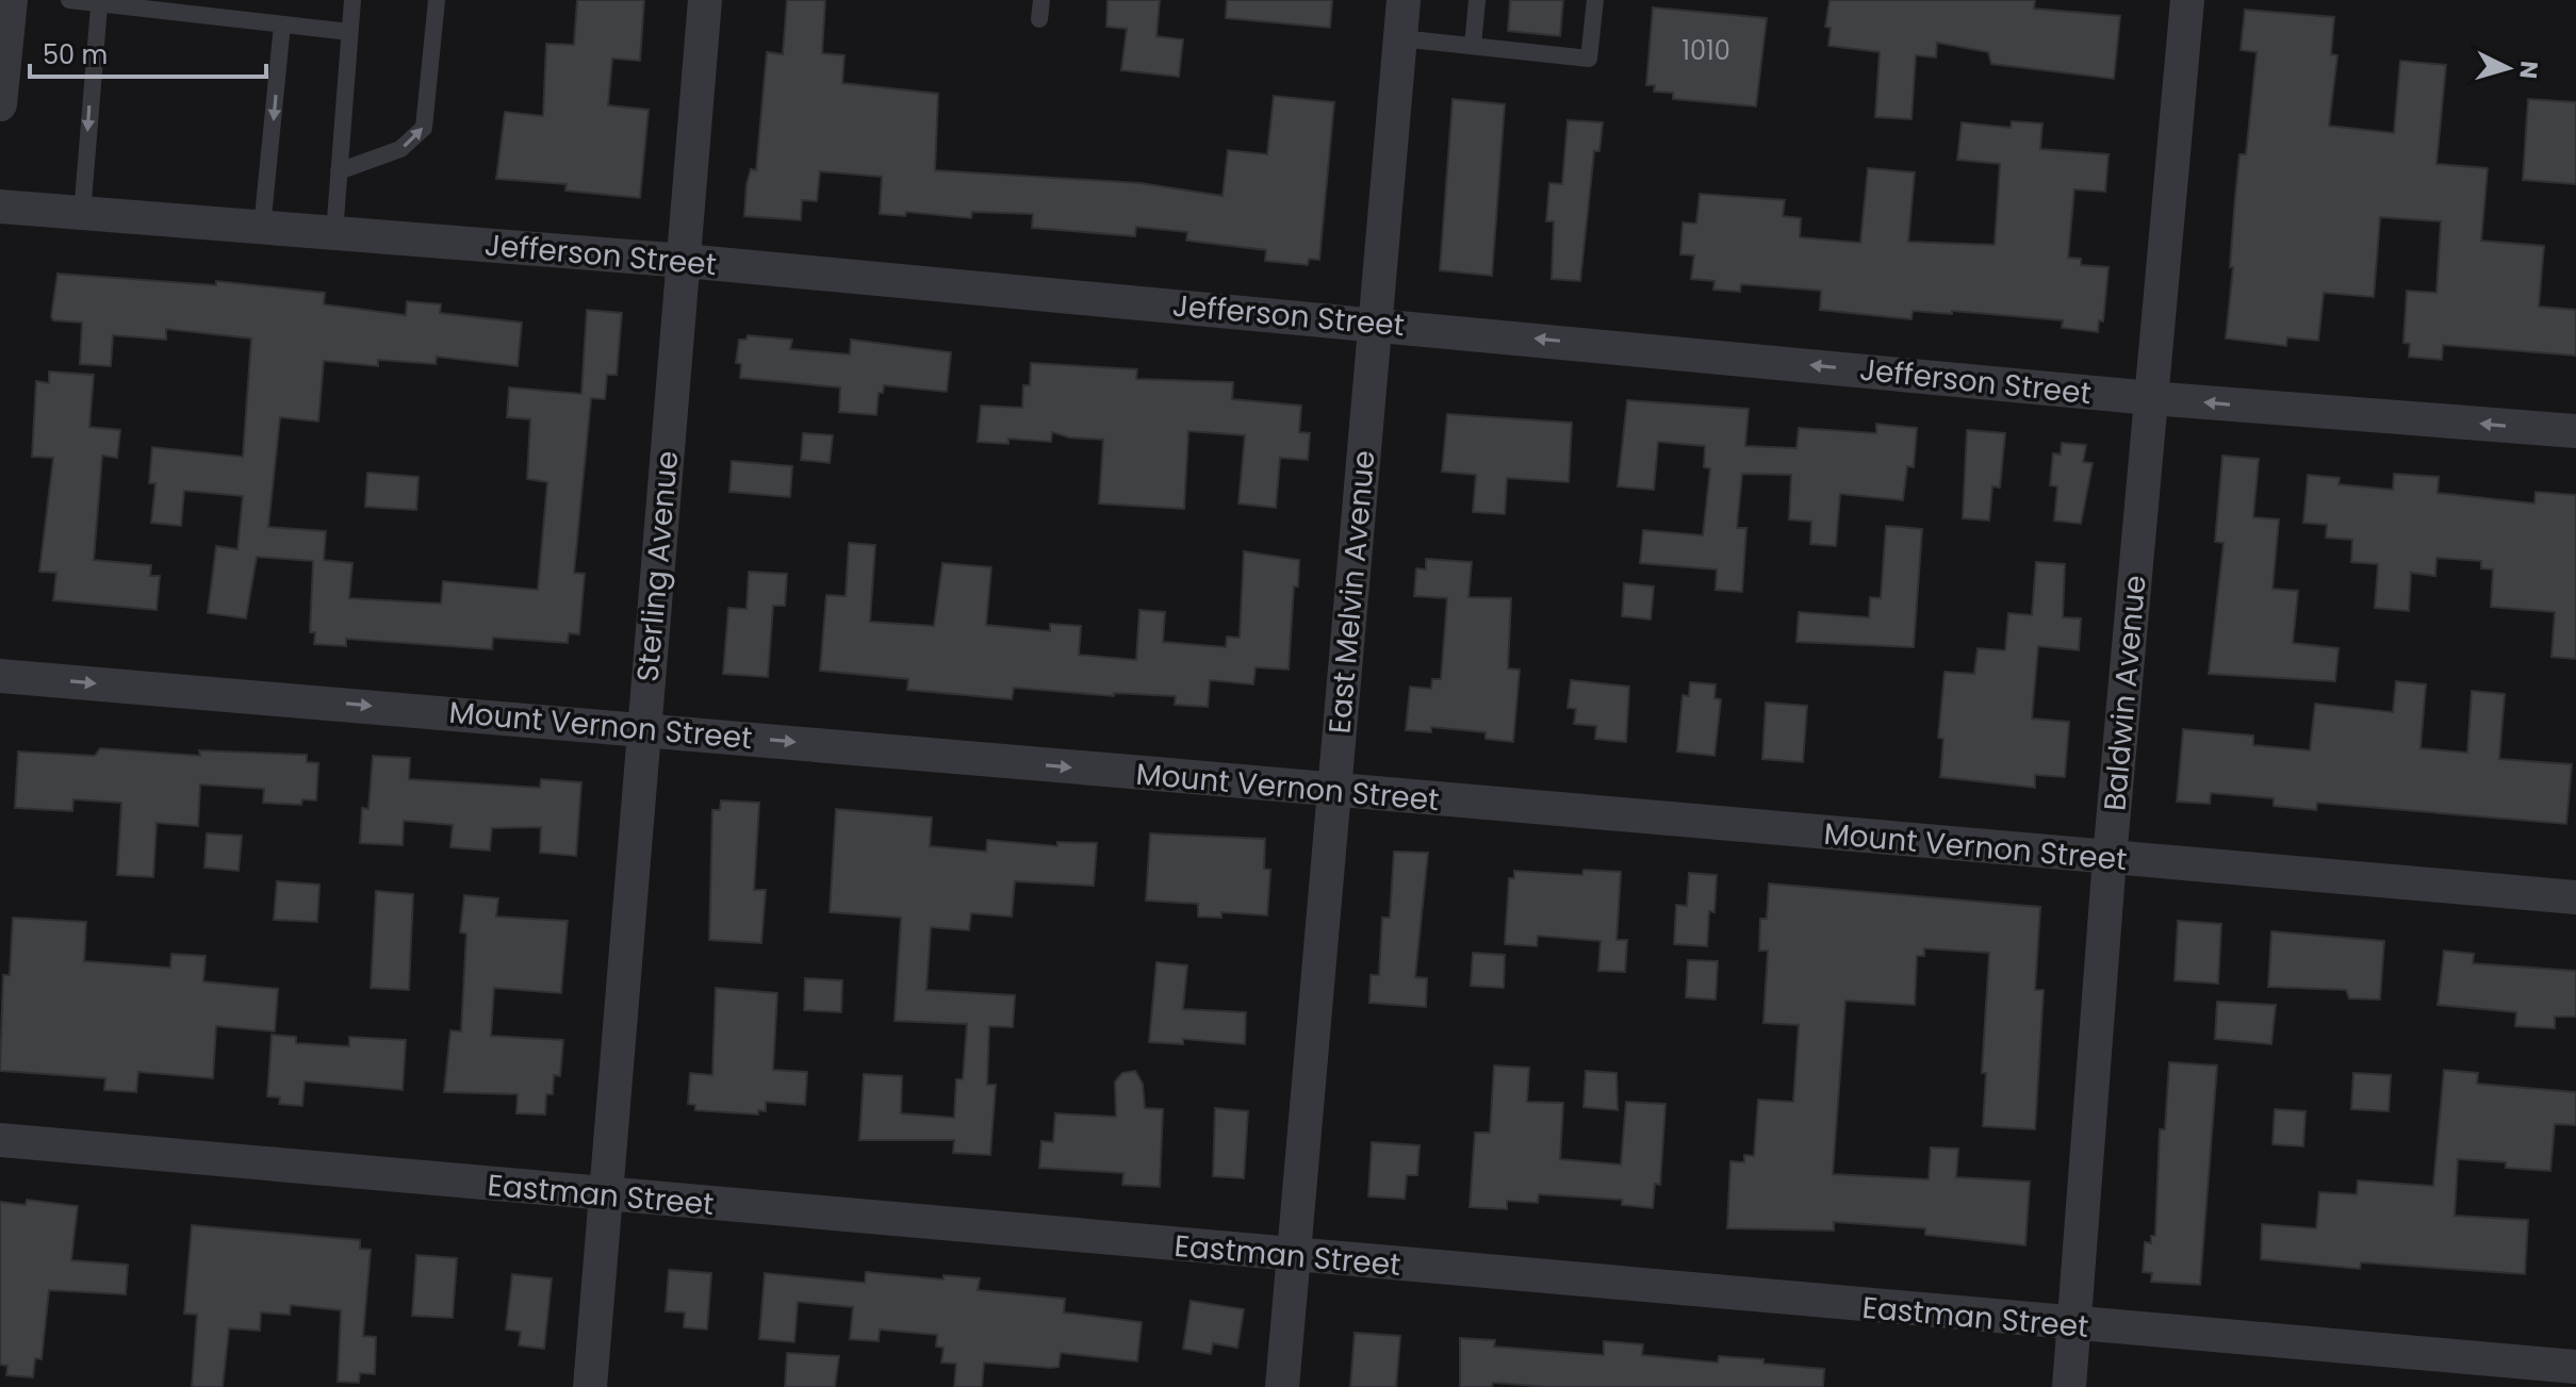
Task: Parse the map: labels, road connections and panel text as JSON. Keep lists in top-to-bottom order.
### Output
{
  "streets": {
    "street": [
      "Jefferson Street",
      "Sterling Avenue",
      "East Melvin Avenue",
      "Baldwin Avenue",
      "Mount Vernon Street",
      "Eastman Street"
    ]
  },
  "crossings": [
    ["Jefferson Street", "Sterling Avenue"],
    ["Jefferson Street", "East Melvin Avenue"],
    ["Jefferson Street", "Baldwin Avenue"],
    ["Sterling Avenue", "Mount Vernon Street"],
    ["Sterling Avenue", "Eastman Street"],
    ["East Melvin Avenue", "Mount Vernon Street"],
    ["East Melvin Avenue", "Eastman Street"],
    ["Baldwin Avenue", "Mount Vernon Street"],
    ["Baldwin Avenue", "Eastman Street"]
  ],
  "one_way": ["Jefferson Street", "Mount Vernon Street"],
  "house_numbers": ["1010"],
  "scale_bar": "50 m",
  "north": "right"
}
